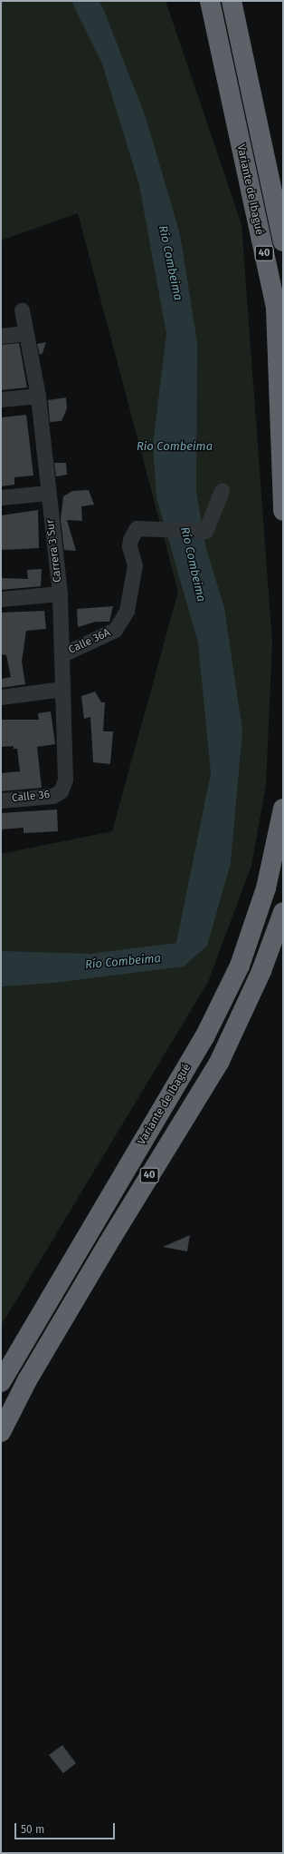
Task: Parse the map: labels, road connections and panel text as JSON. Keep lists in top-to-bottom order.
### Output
{
  "streets": {
    "highway": ["Variante de Ibagué", "40"],
    "street": ["Carrera 3 Sur", "Calle 36A", "Calle 36"]
  },
  "crossings": [
    ["Carrera 3 Sur", "Calle 36A"],
    ["Carrera 3 Sur", "Calle 36"]
  ],
  "water": ["Río Combeima", "Rio Combeima"],
  "scale_bar": "50 m"
}
